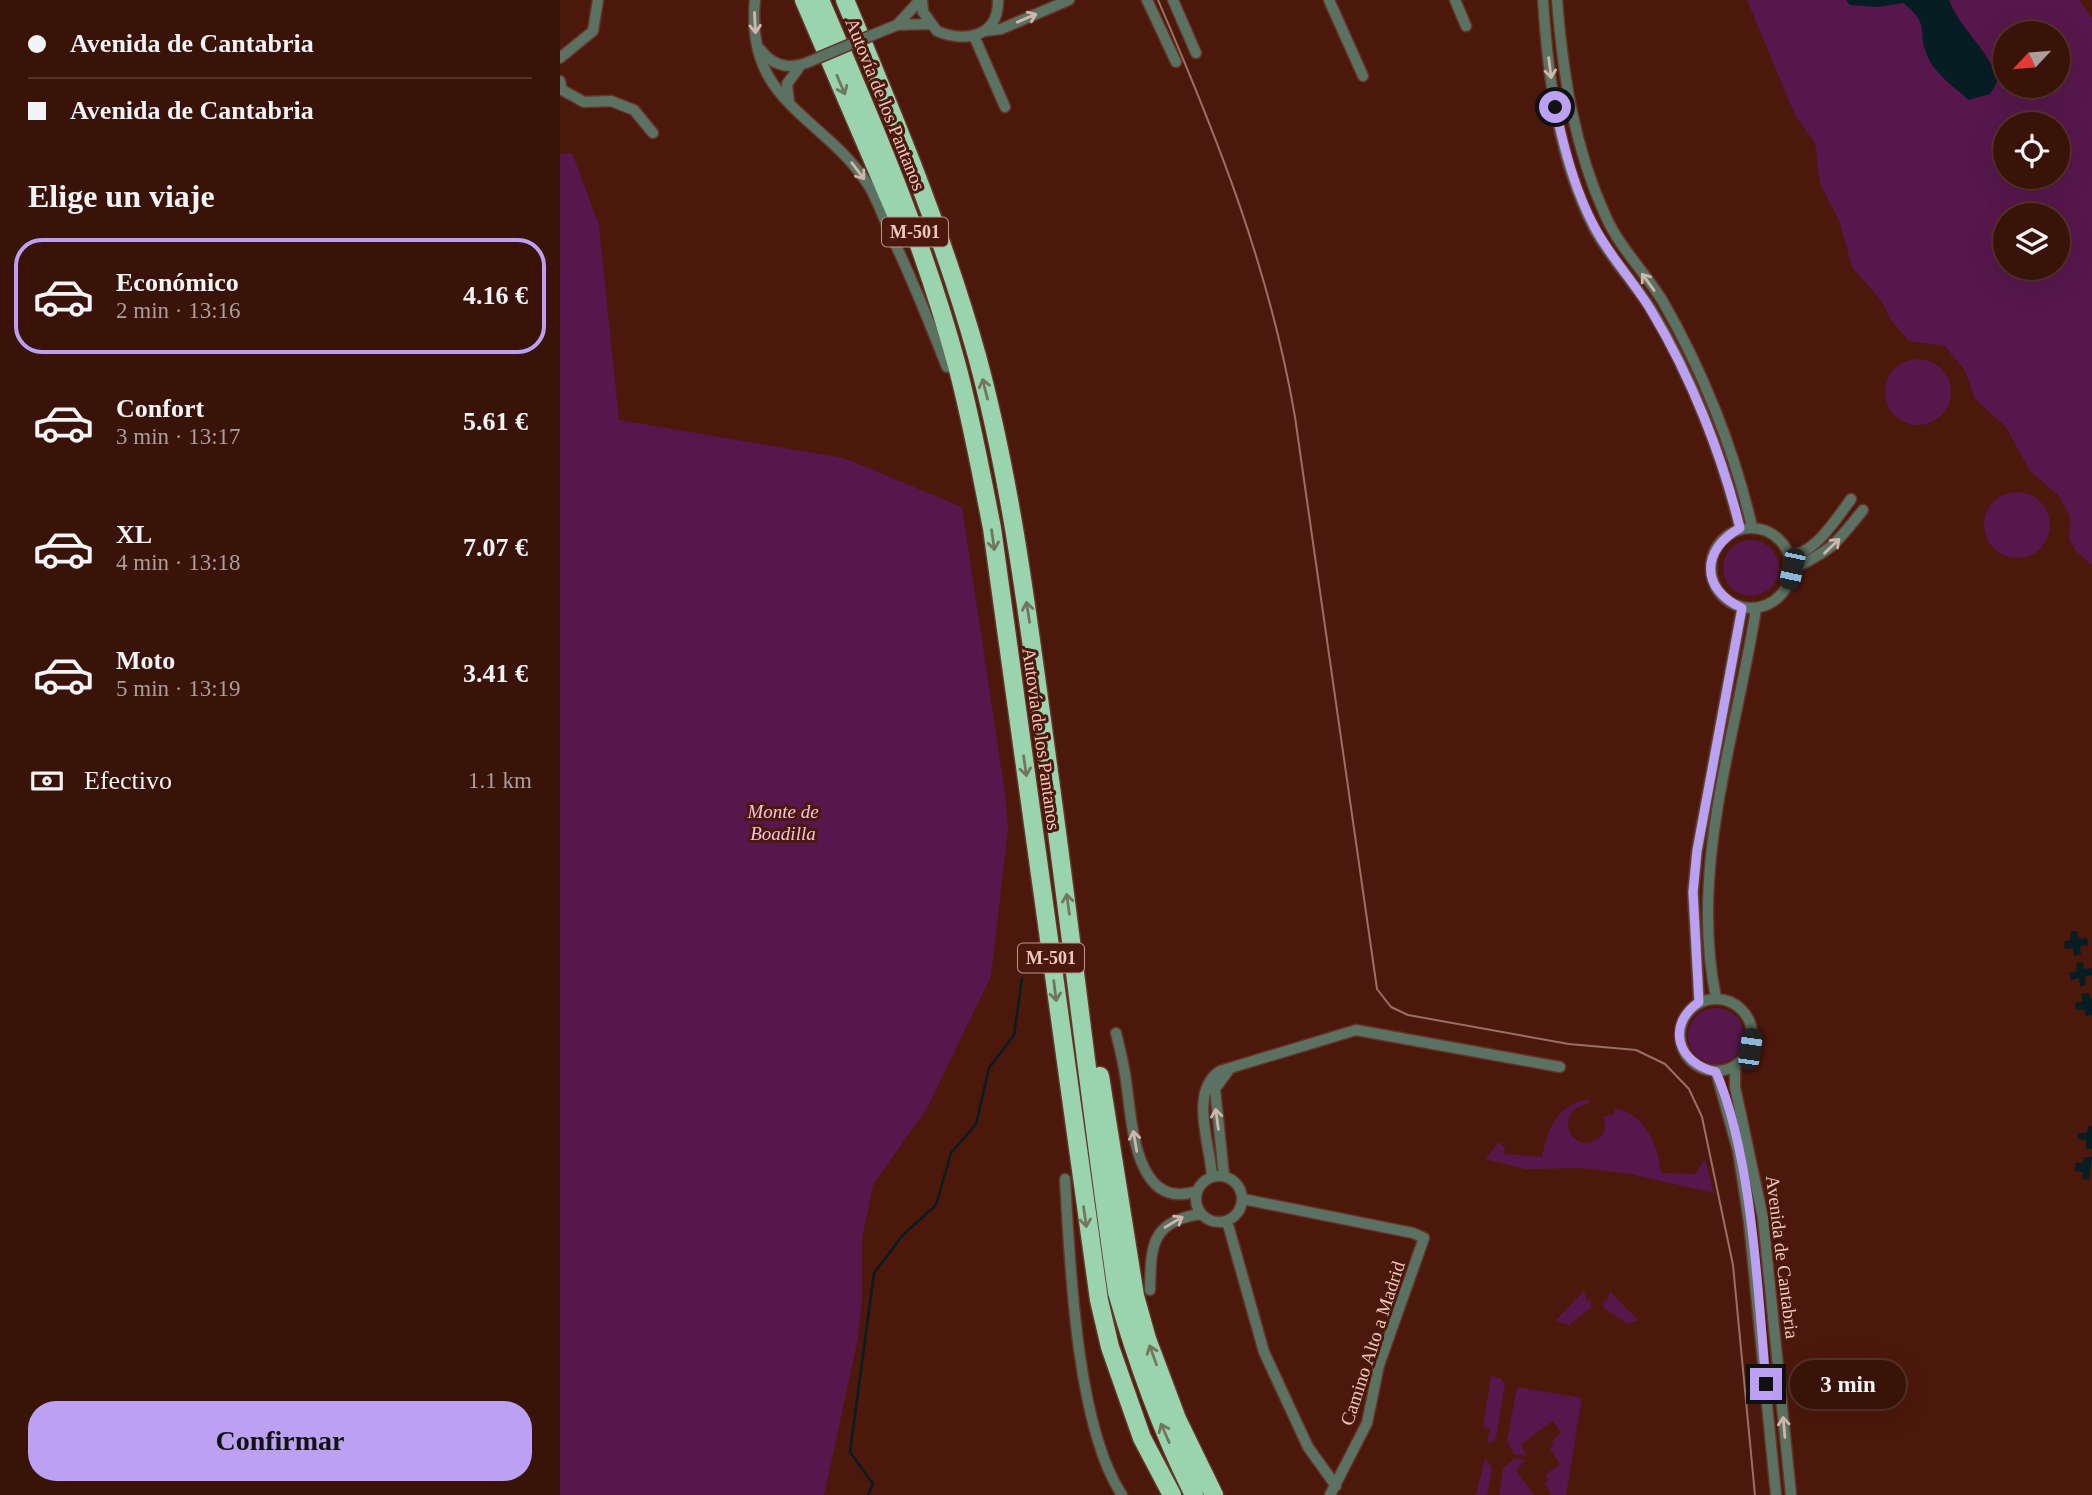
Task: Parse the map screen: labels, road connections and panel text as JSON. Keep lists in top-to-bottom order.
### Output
{
  "streets": {
    "highway": ["Autovía de los Pantanos", "M-501"],
    "street": ["Avenida de Cantabria", "Camino Alto a Madrid"]
  },
  "parks": ["Monte de Boadilla"],
  "north": "bottom left",
  "page": {
    "banner": ["Avenida de Cantabria", "Avenida de Cantabria"],
    "heading": "Elige un viaje",
    "list": [
      {
        "name": "Económico",
        "note": "2 min · 13:16",
        "value": "4.16 €"
      },
      {
        "name": "Confort",
        "note": "3 min · 13:17",
        "value": "5.61 €"
      },
      {
        "name": "XL",
        "note": "4 min · 13:18",
        "value": "7.07 €"
      },
      {
        "name": "Moto",
        "note": "5 min · 13:19",
        "value": "3.41 €"
      }
    ],
    "pay": ["Efectivo", "1.1 km"],
    "bubble": "3 min",
    "buttons": "Confirmar"
  }
}
